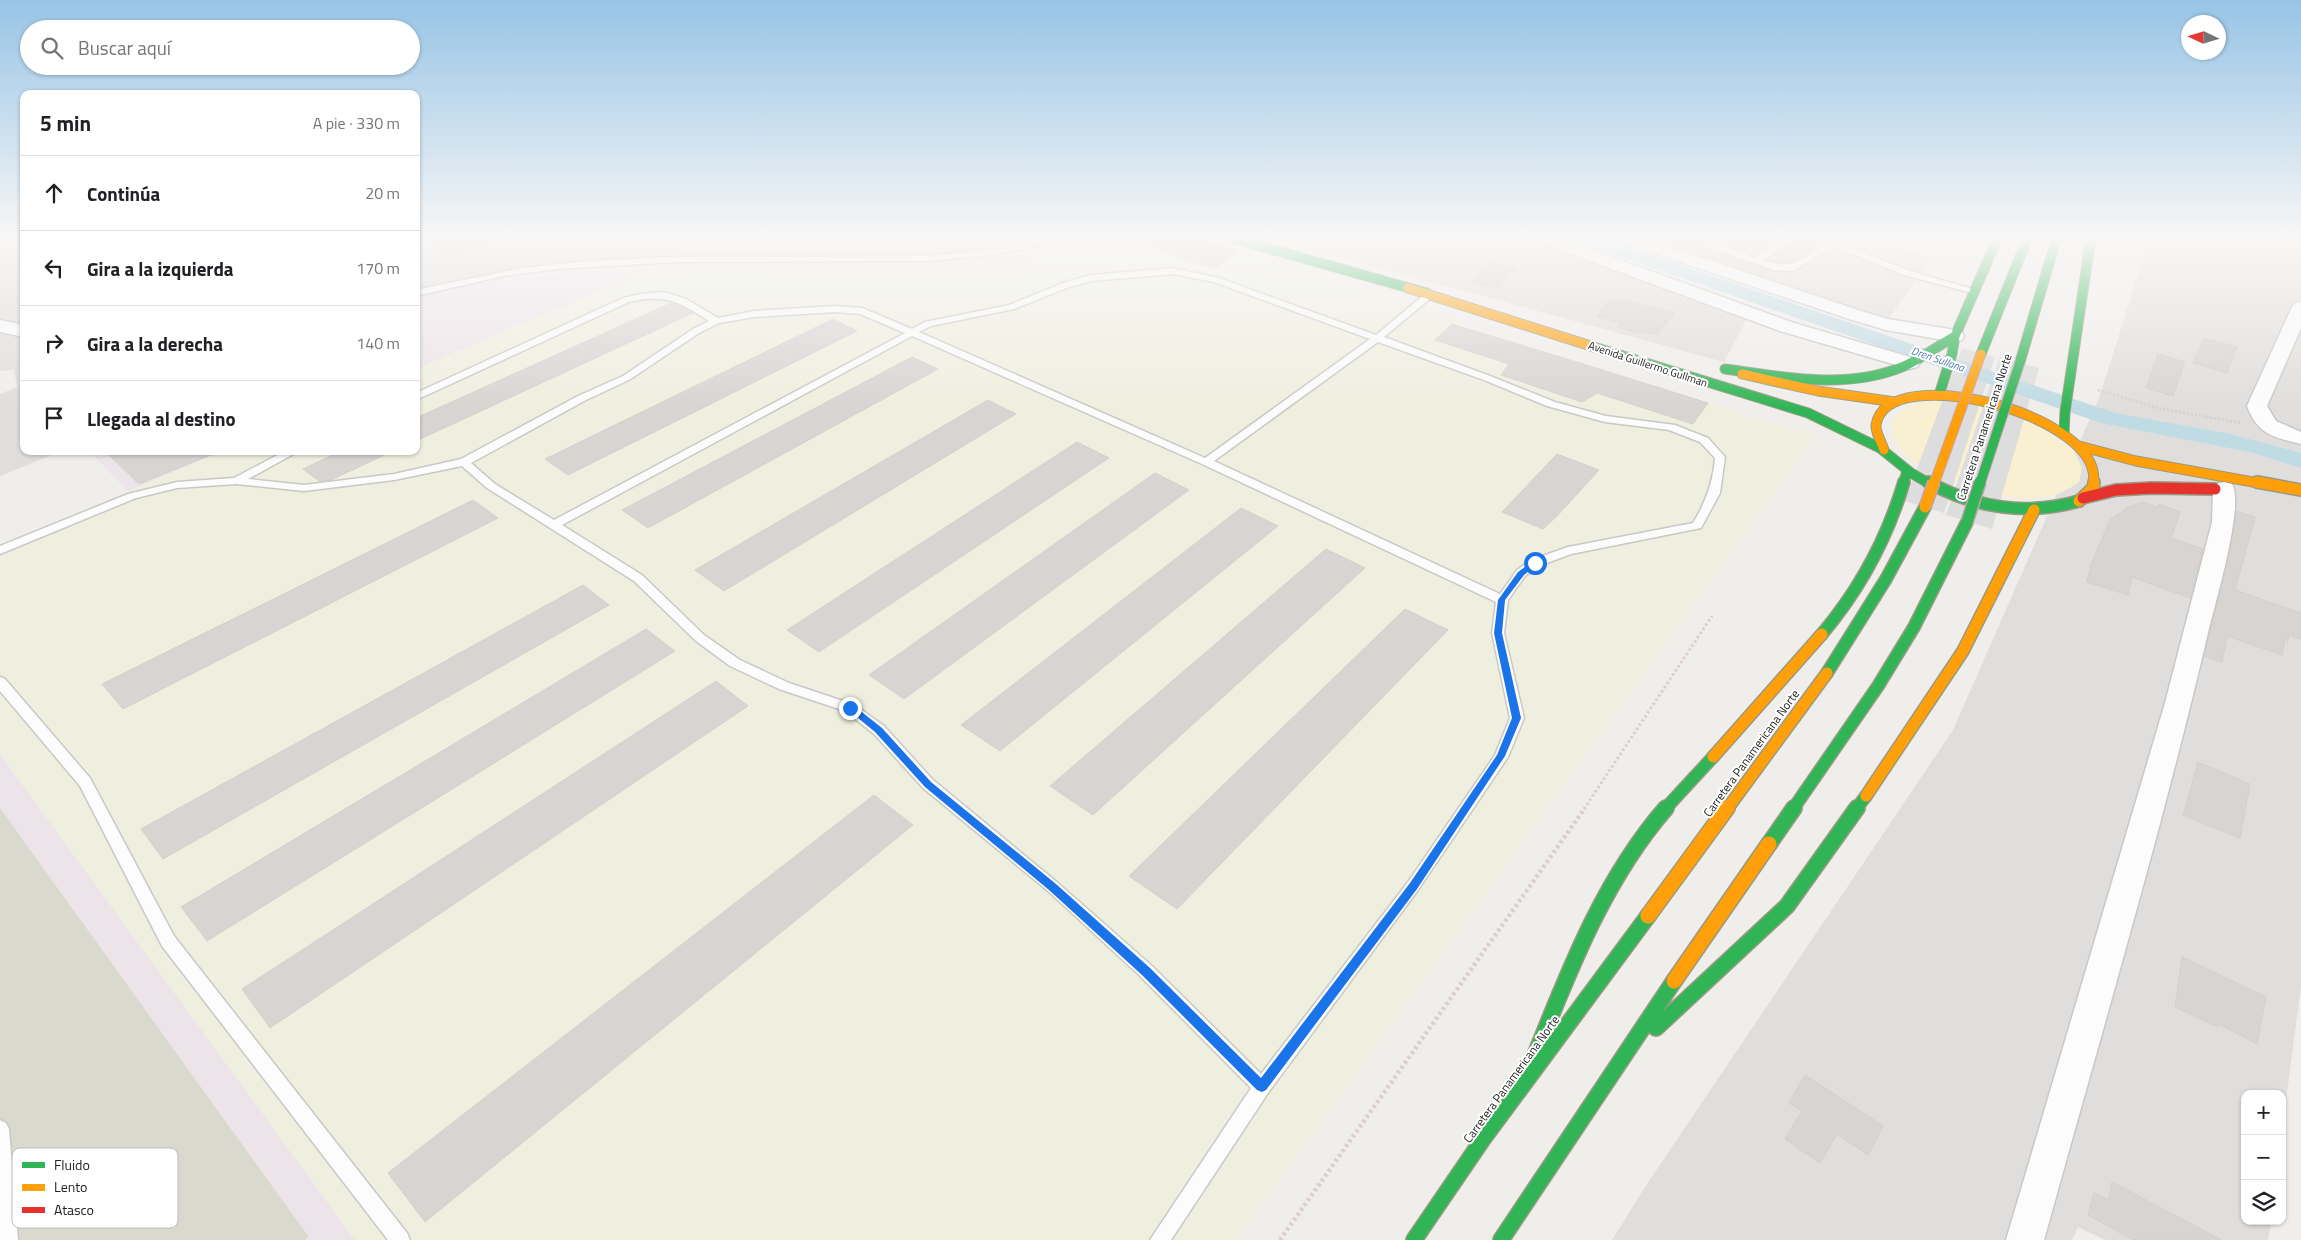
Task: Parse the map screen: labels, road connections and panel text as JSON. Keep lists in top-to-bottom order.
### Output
{
  "streets": {
    "main road": ["Avenida Guillermo Gullman", "Carretera Panamericana Norte"]
  },
  "water": ["Dren Sullana"],
  "legend": ["Fluido", "Lento", "Atasco"],
  "north": "left",
  "page": {
    "search": "Buscar aquí",
    "heading": ["5 min", "A pie · 330 m"],
    "list": [
      ["Continúa", "20 m"],
      ["Gira a la izquierda", "170 m"],
      ["Gira a la derecha", "140 m"],
      "Llegada al destino"
    ],
    "map_buttons": ["+", "−"]
  }
}
